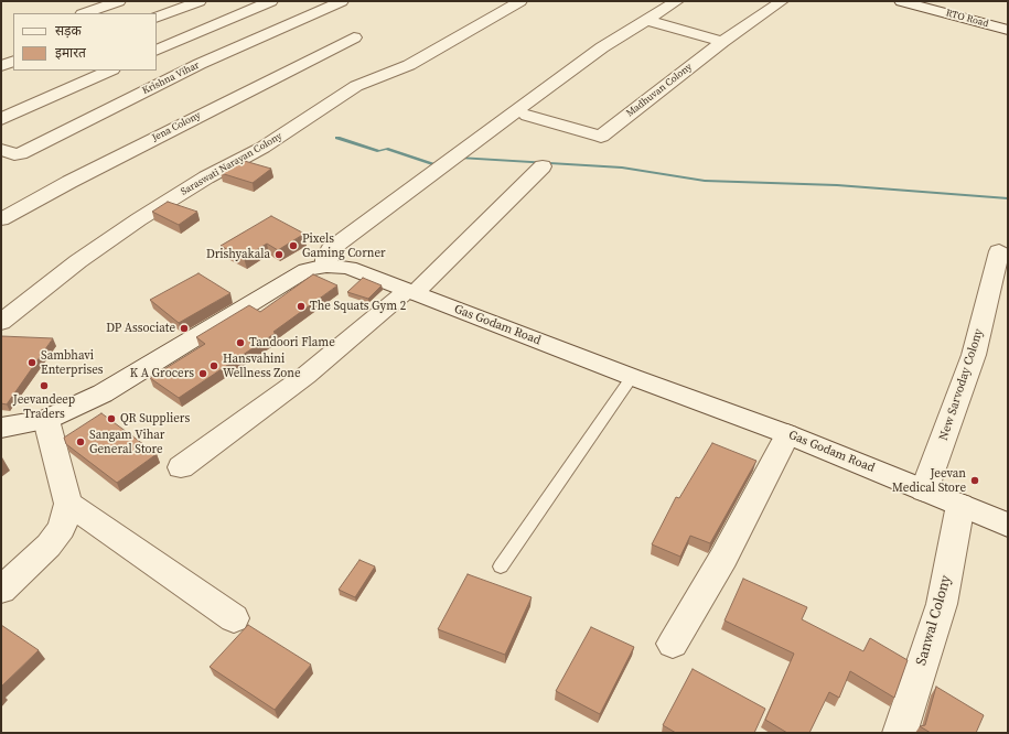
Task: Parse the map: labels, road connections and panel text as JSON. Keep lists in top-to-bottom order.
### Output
{
  "streets": {
    "street": [
      "RTO Road",
      "Krishna Vihar",
      "Madhuvan Colony",
      "Jena Colony",
      "Saraswati Narayan Colony",
      "Gas Godam Road",
      "New Sarvoday Colony",
      "Sanwal Colony"
    ]
  },
  "crossings": [
    ["Gas Godam Road", "New Sarvoday Colony"],
    ["Gas Godam Road", "Sanwal Colony"]
  ],
  "places": [
    "Pixels Gaming Corner",
    "Drishyakala",
    "The Squats Gym 2",
    "DP Associate",
    "Tandoori Flame",
    "Sambhavi Enterprises",
    "Hansvahini Wellness Zone",
    "K A Grocers",
    "Jeevandeep Traders",
    "QR Suppliers",
    "Sangam Vihar General Store",
    "Jeevan Medical Store"
  ],
  "legend": ["सड़क", "इमारत"]
}
